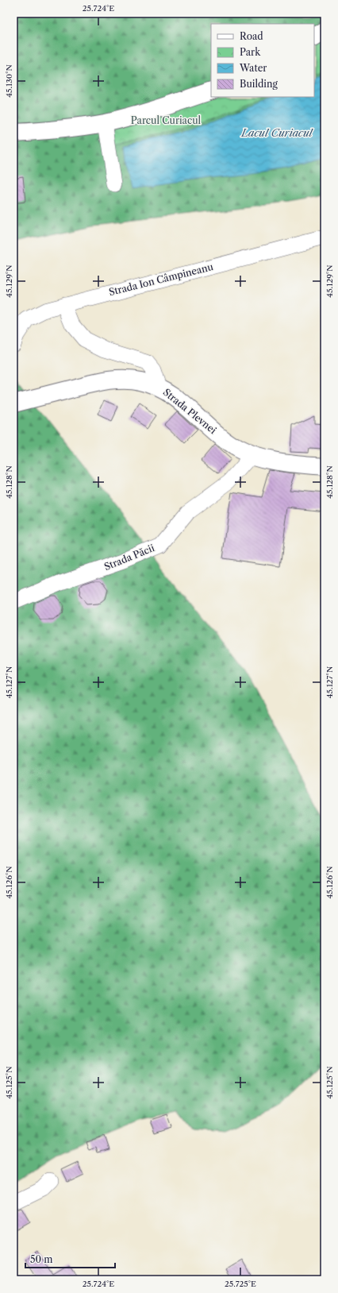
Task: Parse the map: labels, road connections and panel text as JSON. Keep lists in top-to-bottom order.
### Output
{
  "streets": {
    "main road": ["Strada Plevnei"],
    "street": ["Strada Ion Câmpineanu", "Strada Păcii"]
  },
  "crossings": [
    ["Strada Plevnei", "Strada Păcii"]
  ],
  "water": ["Lacul Curiacul"],
  "parks": ["Parcul Curiacul"],
  "legend": [
    "Road",
    "Park",
    "Water",
    "Building"
  ],
  "scale_bar": "50 m",
  "coordinates": [
    "25.724°E",
    "45.130°N",
    "45.129°N",
    "45.128°N",
    "45.127°N",
    "45.126°N",
    "45.125°N",
    "25.725°E"
  ]
}
